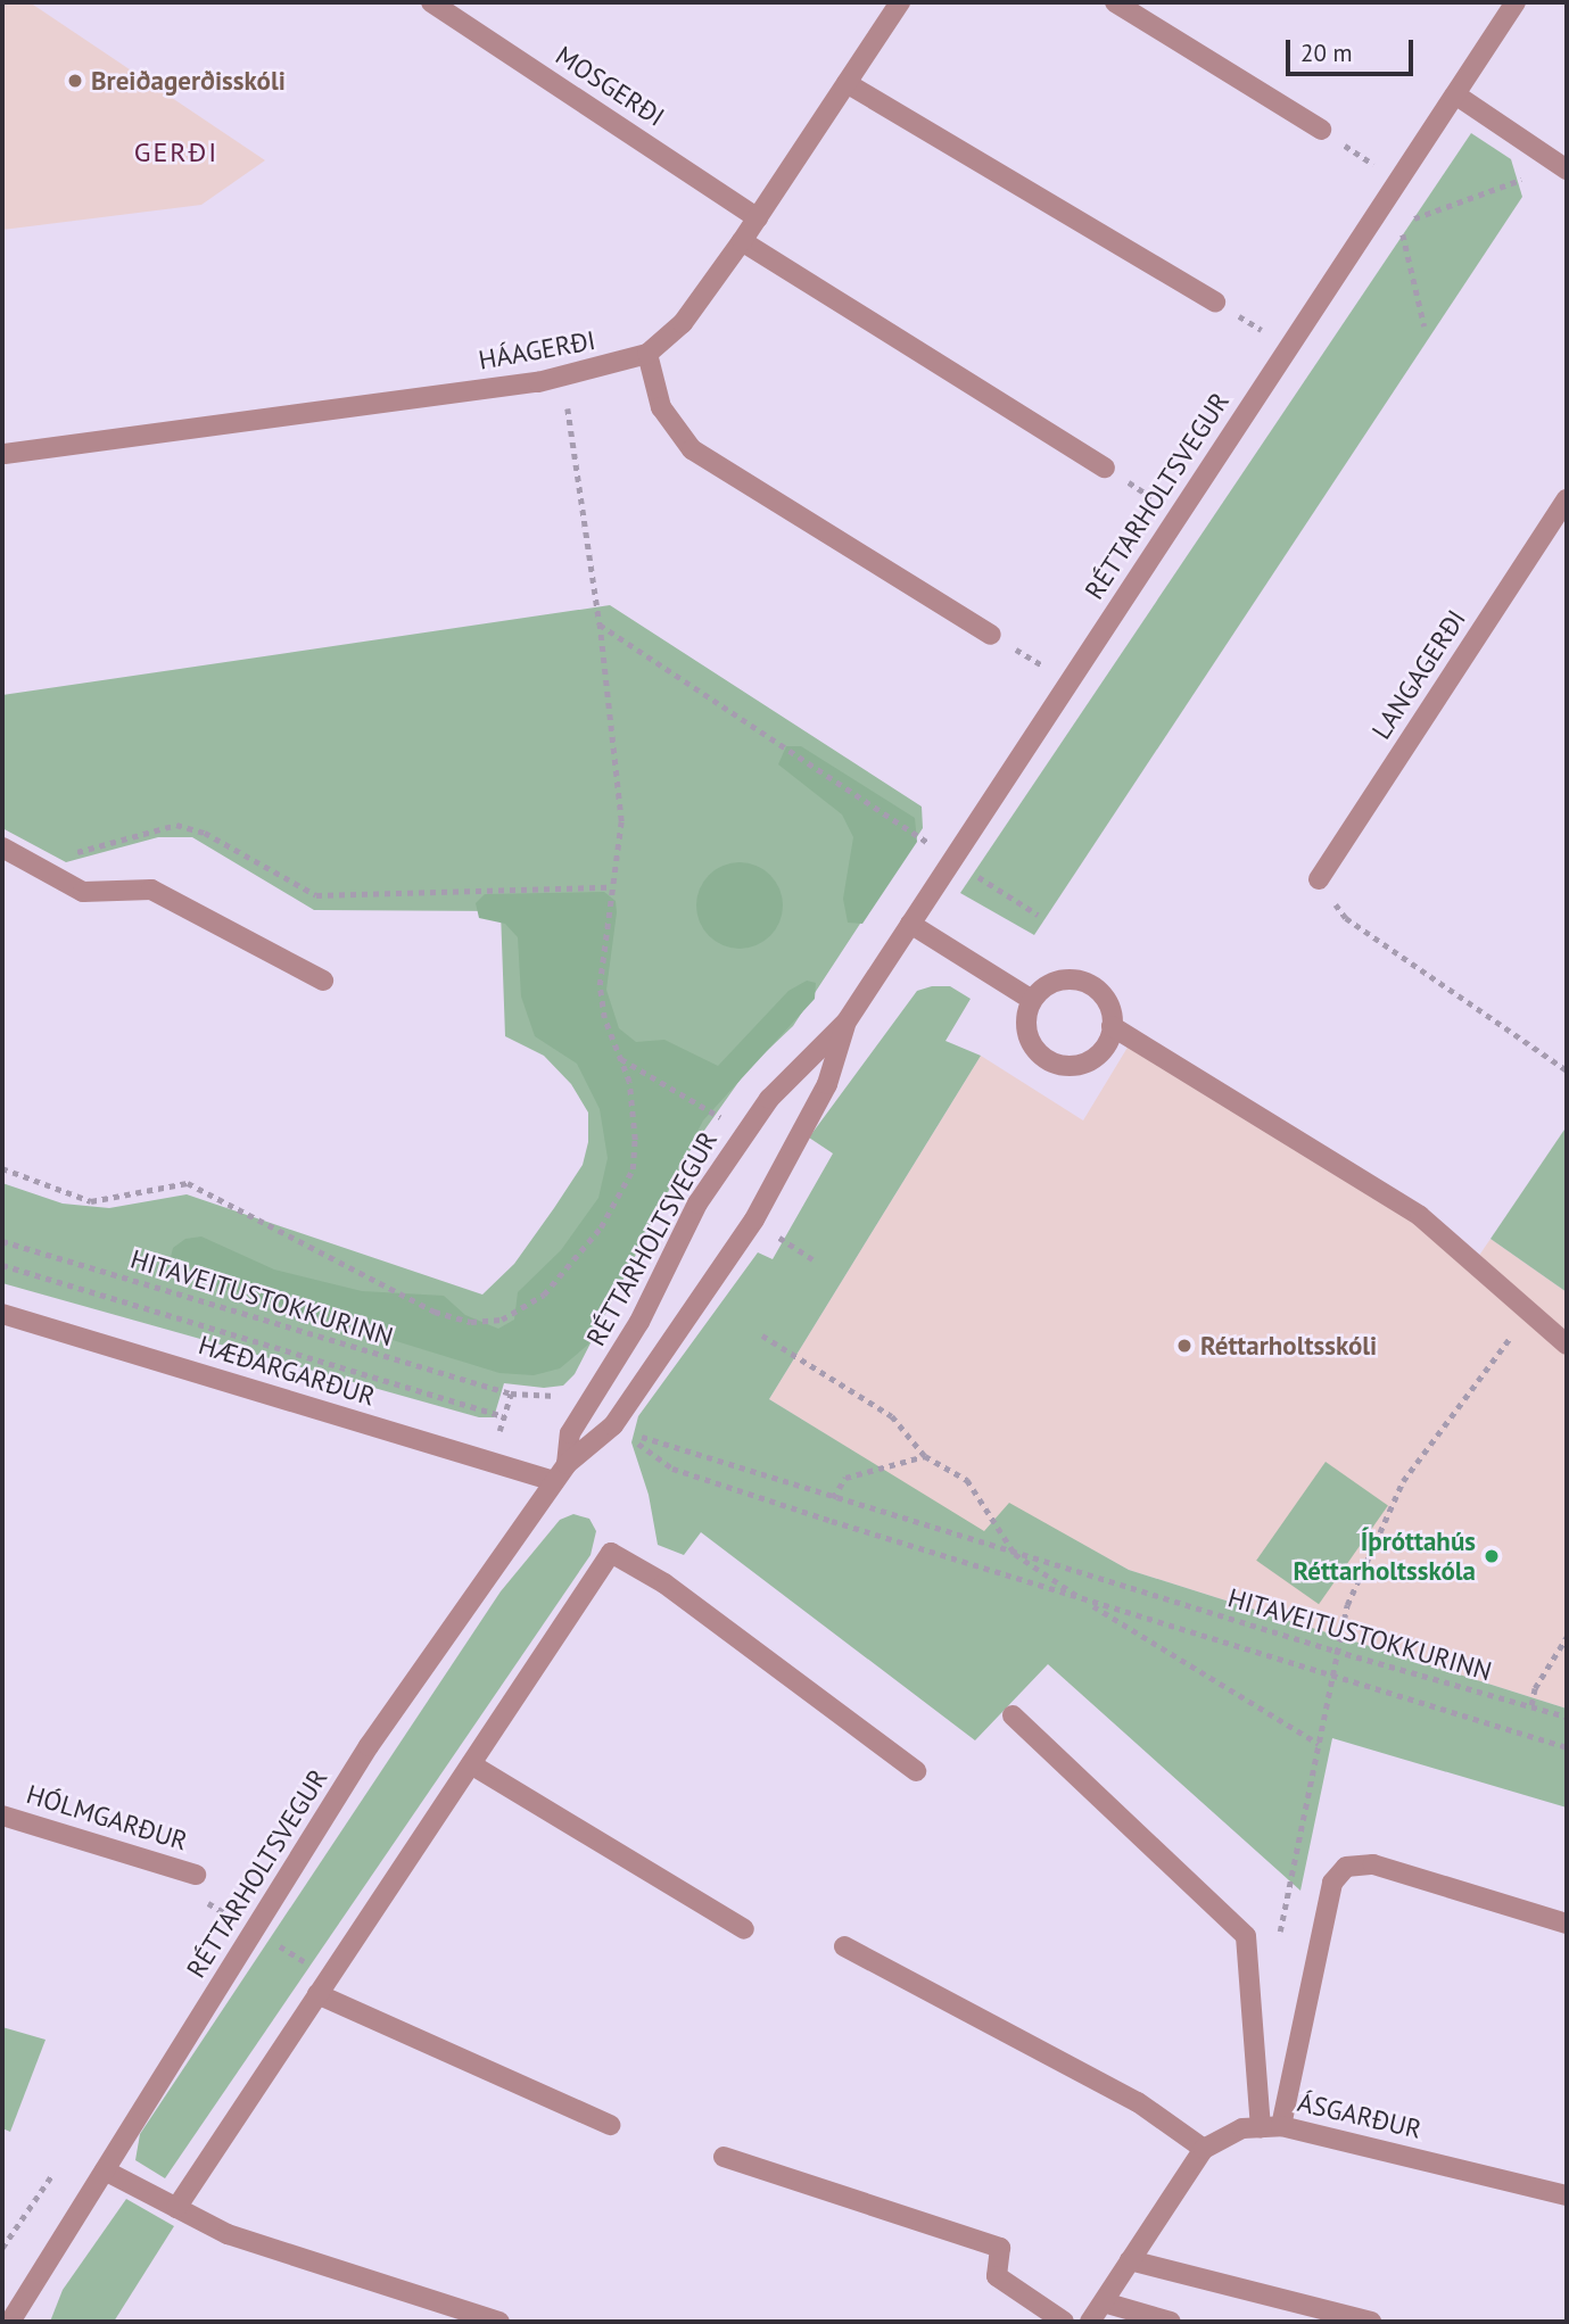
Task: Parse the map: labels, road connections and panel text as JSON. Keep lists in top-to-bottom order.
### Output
{
  "streets": {
    "street": [
      "MOSGERÐI",
      "HÁAGERÐI",
      "RÉTTARHOLTSVEGUR",
      "LANGAGERÐI",
      "HÆÐARGARÐUR",
      "HÓLMGARÐUR",
      "ÁSGARÐUR"
    ],
    "path": ["HITAVEITUSTOKKURINN"]
  },
  "crossings": [
    ["MOSGERÐI", "HÁAGERÐI"],
    ["RÉTTARHOLTSVEGUR", "HÆÐARGARÐUR"]
  ],
  "districts": ["GERÐI"],
  "places": ["Breiðagerðisskóli", "Réttarholtsskóli", "Íþróttahús Réttarholtsskóla"],
  "scale_bar": "20 m"
}
